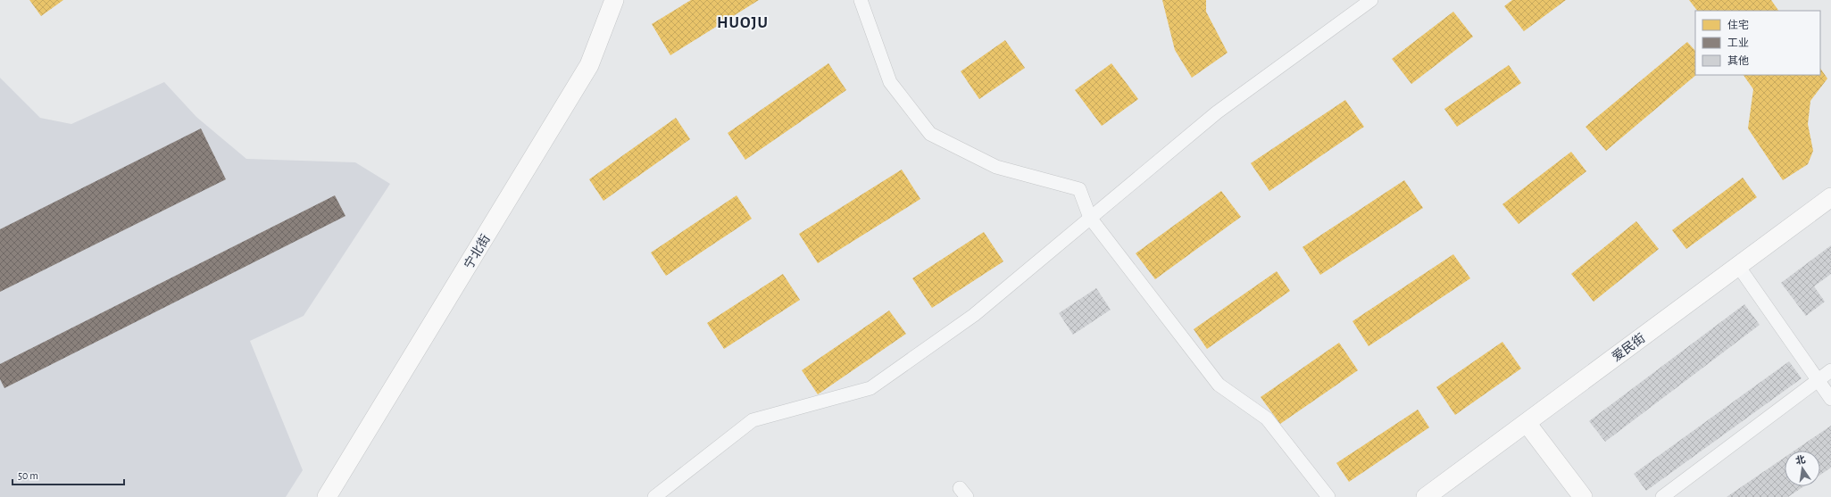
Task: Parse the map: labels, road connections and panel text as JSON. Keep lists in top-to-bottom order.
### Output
{
  "streets": {
    "street": ["宁北街", "爱民街"]
  },
  "districts": ["HUOJU"],
  "legend": ["住宅", "工业", "其他"],
  "scale_bar": "50 m",
  "north": "top"
}
